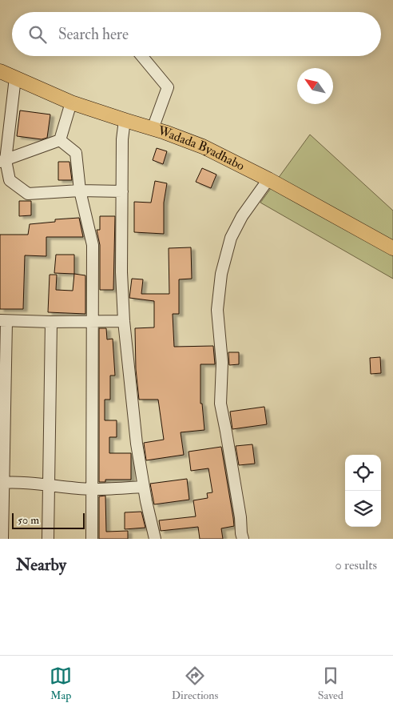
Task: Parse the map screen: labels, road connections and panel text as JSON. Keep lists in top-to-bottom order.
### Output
{
  "streets": {
    "main road": ["Wadada Byadhabo"]
  },
  "scale_bar": "50 m",
  "north": "top left",
  "page": {
    "search": "Search here",
    "scale": "50 m",
    "heading": ["Nearby", "0 results"],
    "nav": ["Map", "Directions", "Saved"]
  }
}
